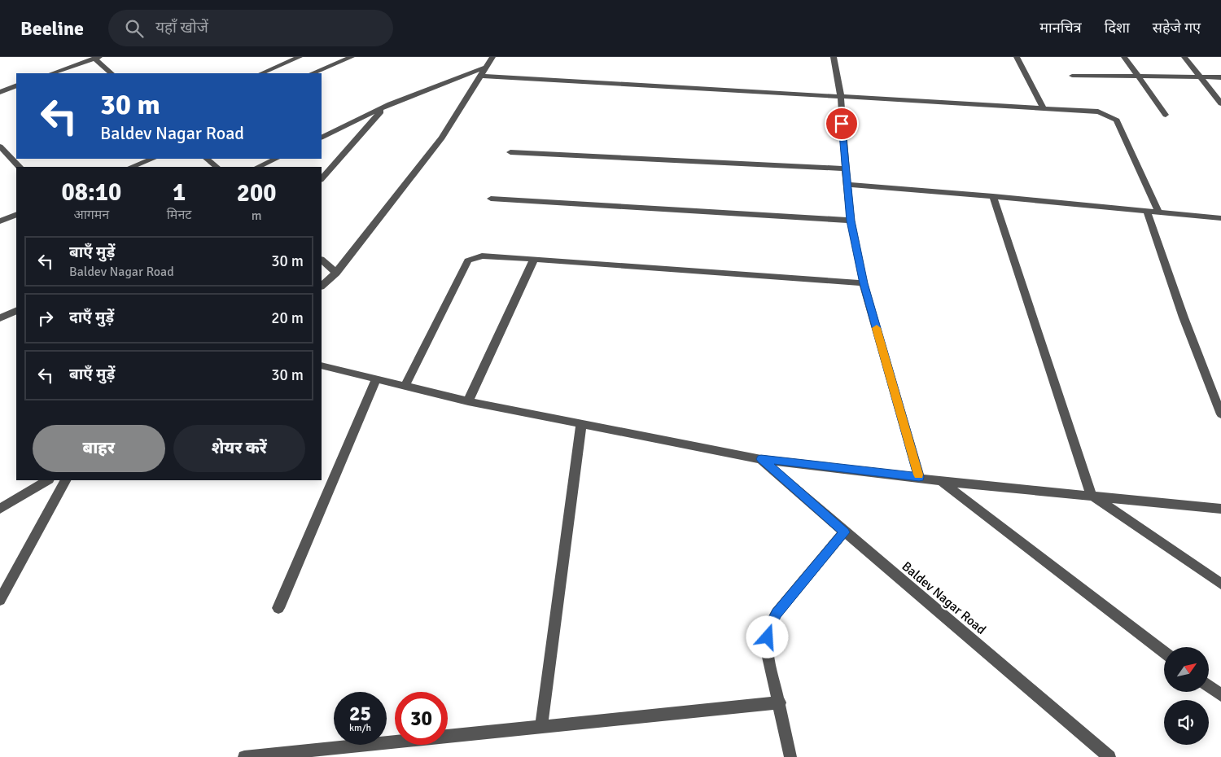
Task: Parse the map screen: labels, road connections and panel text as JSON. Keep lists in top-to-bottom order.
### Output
{
  "streets": {
    "street": ["Baldev Nagar Road"]
  },
  "north": "top right",
  "page": {
    "header": "Beeline",
    "search": "यहाँ खोजें",
    "nav": ["मानचित्र", "दिशा", "सहेजे गए"],
    "turn": ["30 m", "Baldev Nagar Road"],
    "eta": [
      "08:10",
      "आगमन",
      "1",
      "मिनट",
      "200",
      "m"
    ],
    "list": [
      {
        "name": "बाएँ मुड़ें",
        "note": "Baldev Nagar Road",
        "value": "30 m"
      },
      {
        "name": "दाएँ मुड़ें",
        "value": "20 m"
      },
      {
        "name": "बाएँ मुड़ें",
        "value": "30 m"
      }
    ],
    "buttons": ["बाहर", "शेयर करें"],
    "speed": "25 km/h",
    "limit": "30"
  }
}
